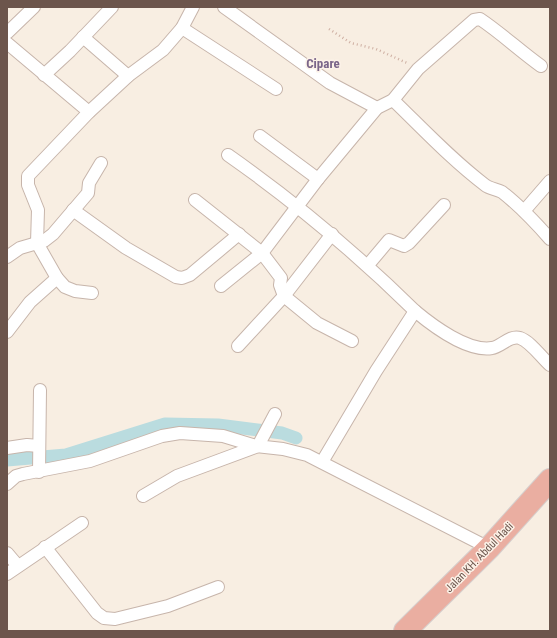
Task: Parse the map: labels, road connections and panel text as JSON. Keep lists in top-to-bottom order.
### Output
{
  "streets": {
    "highway": ["Jalan KH. Abdul Hadi"]
  },
  "districts": ["Cipare"]
}
